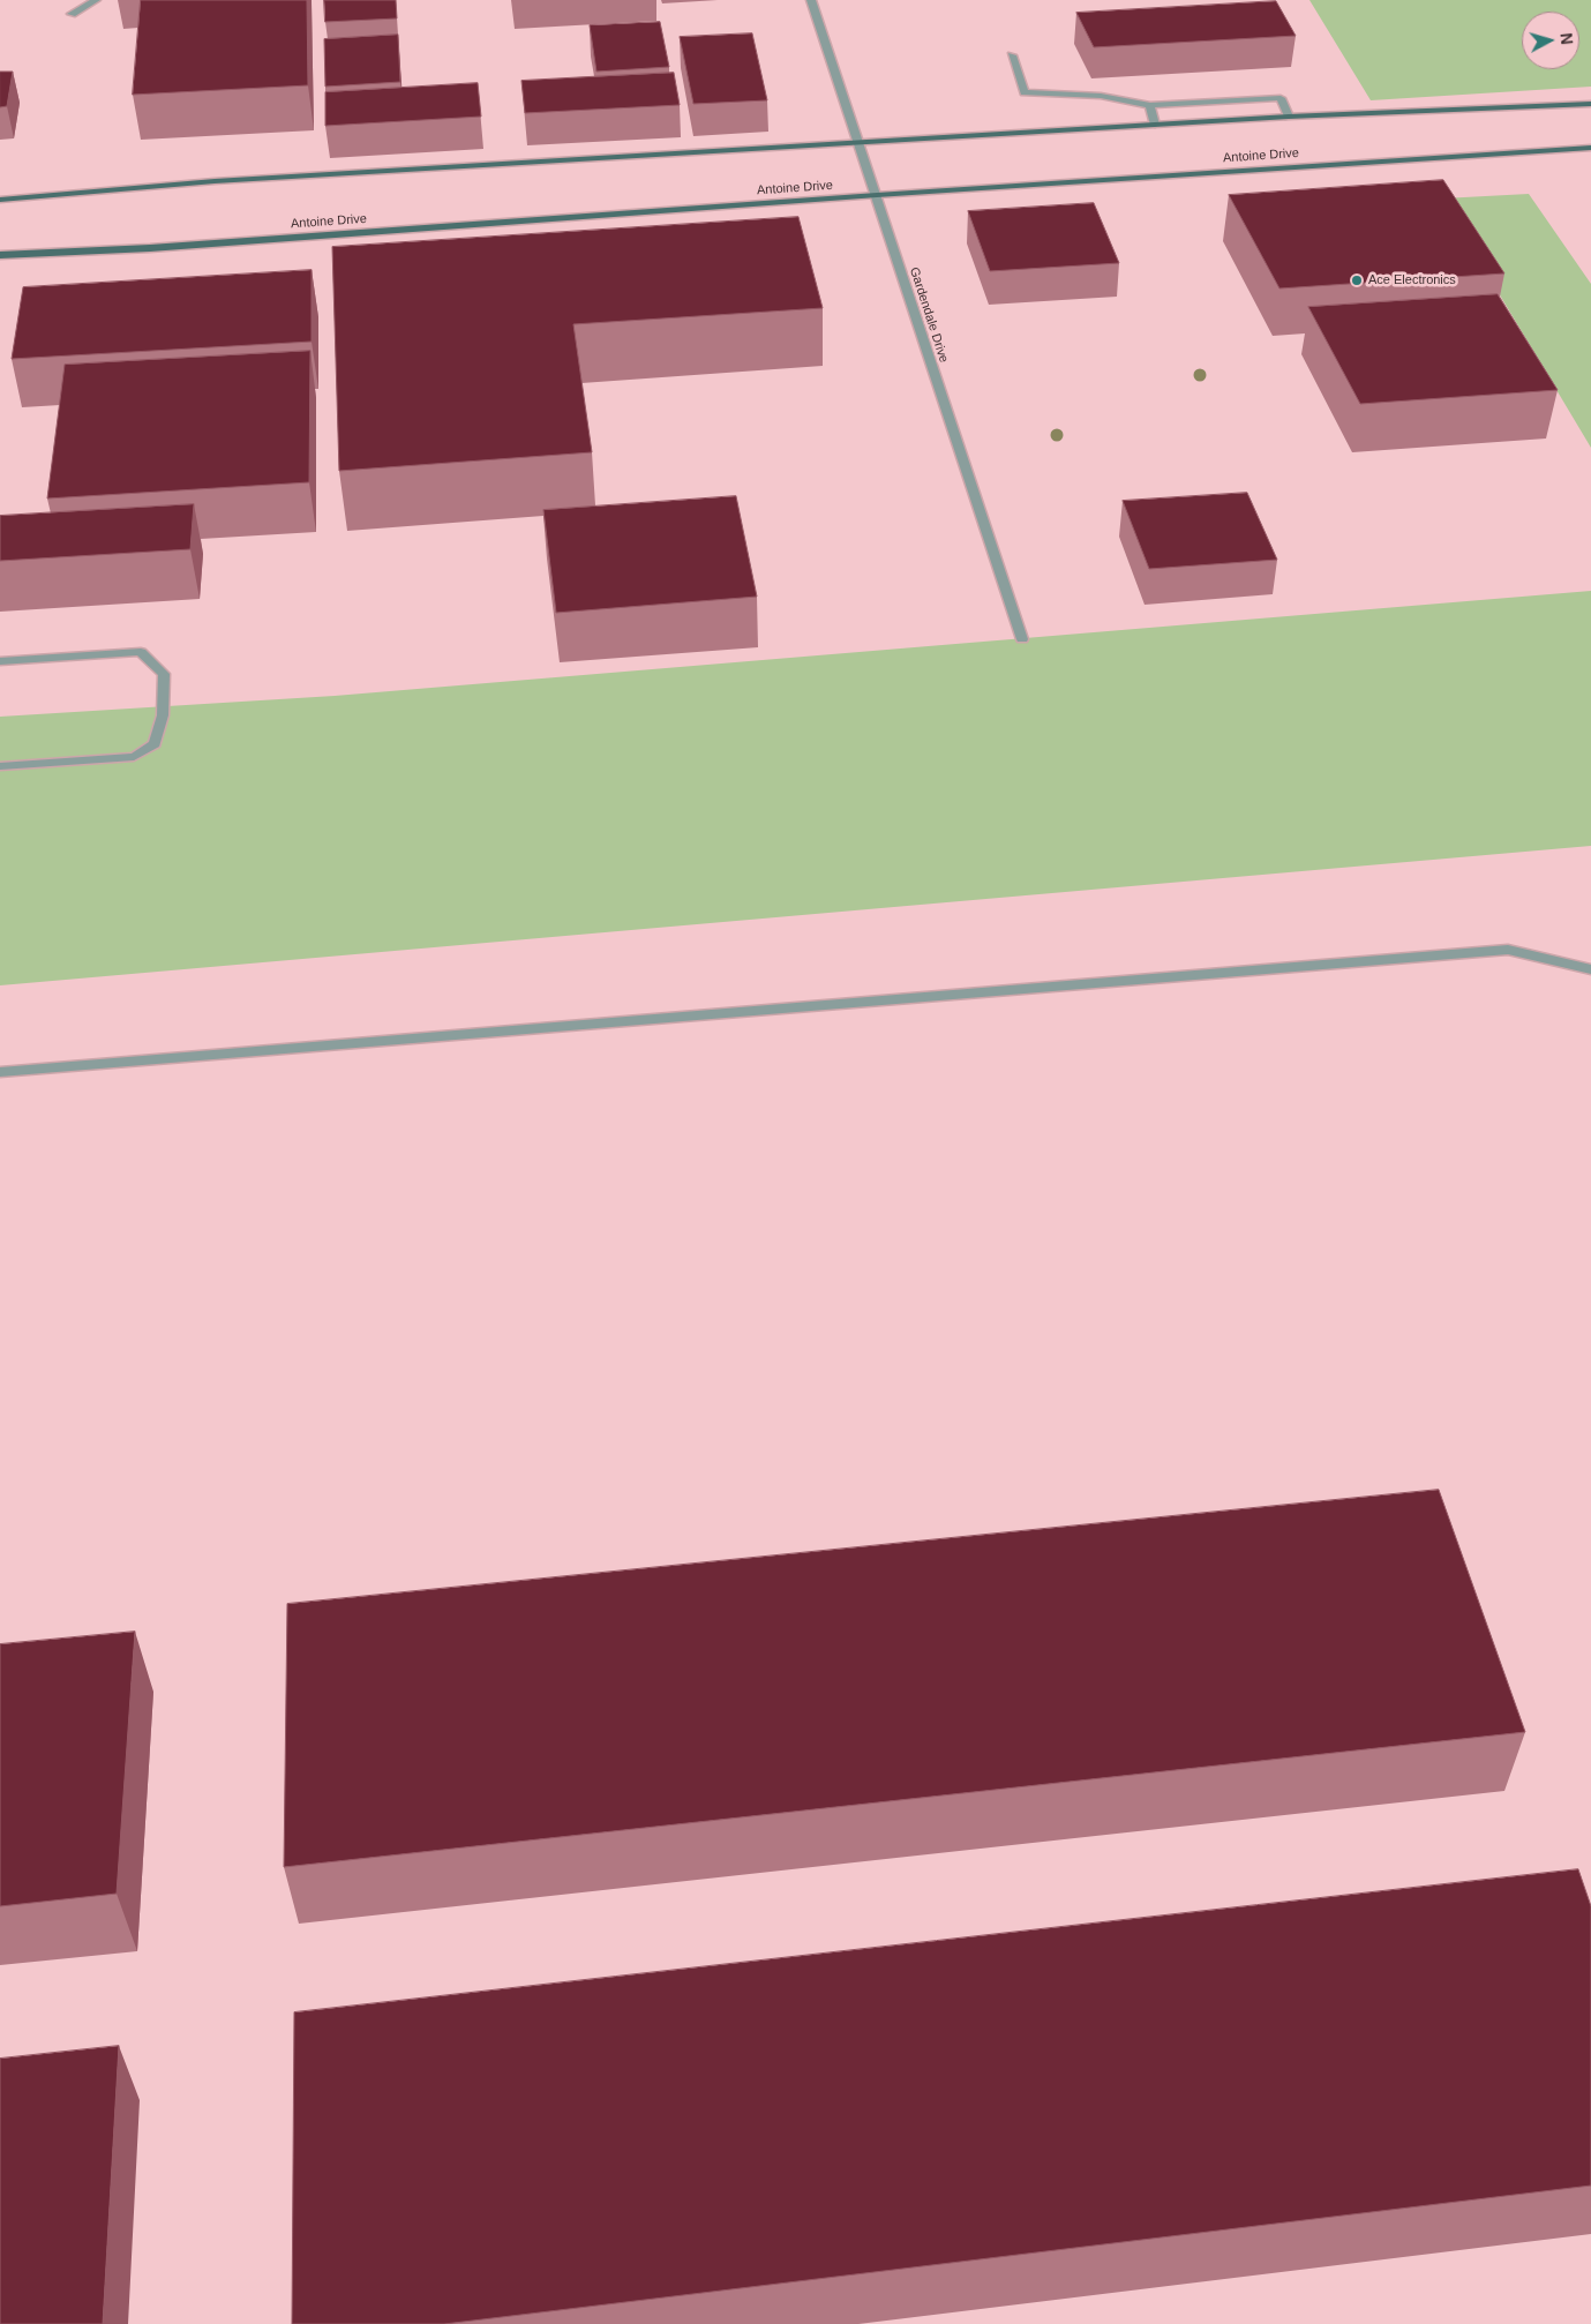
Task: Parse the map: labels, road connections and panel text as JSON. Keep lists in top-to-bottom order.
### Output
{
  "streets": {
    "main road": ["Antoine Drive"],
    "street": ["Gardendale Drive"]
  },
  "crossings": [
    ["Antoine Drive", "Gardendale Drive"]
  ],
  "places": ["Ace Electronics"],
  "north": "right"
}
